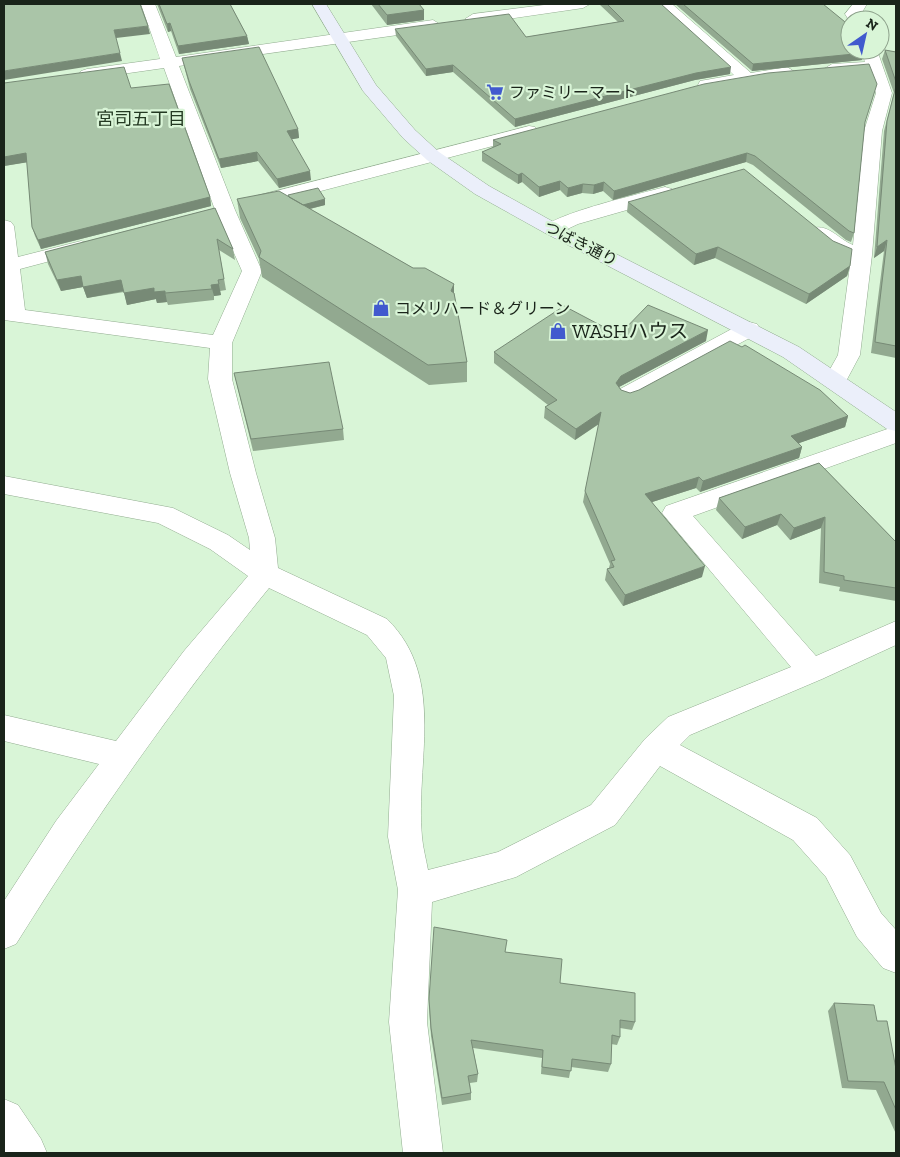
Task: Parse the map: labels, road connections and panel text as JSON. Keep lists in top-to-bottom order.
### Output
{
  "streets": {
    "main road": ["つばき通り"]
  },
  "districts": ["宮司五丁目"],
  "places": {
    "supermarket": ["ファミリーマート"],
    "shop": ["コメリハード＆グリーン", "WASHハウス"]
  },
  "north": "top right"
}
